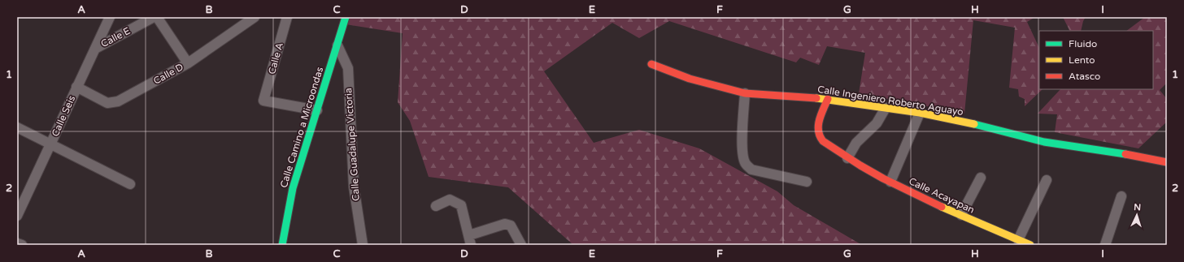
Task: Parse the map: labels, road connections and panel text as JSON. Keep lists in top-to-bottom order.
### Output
{
  "streets": {
    "street": [
      "Calle E",
      "Calle A",
      "Calle D",
      "Calle Ingeniero Roberto Aguayo",
      "Calle Seis",
      "Calle Camino a Microondas",
      "Calle Guadalupe Victoria",
      "Calle Acayapan"
    ]
  },
  "crossings": [
    ["Calle E", "Calle Seis"],
    ["Calle A", "Calle Camino a Microondas"],
    ["Calle D", "Calle Seis"],
    ["Calle Ingeniero Roberto Aguayo", "Calle Acayapan"],
    ["Calle Camino a Microondas", "Calle Guadalupe Victoria"]
  ],
  "legend": ["Fluido", "Lento", "Atasco"],
  "north": "top",
  "grid": {
    "columns": [
      "A",
      "B",
      "C",
      "D",
      "E",
      "F",
      "G",
      "H",
      "I"
    ],
    "rows": ["1", "2"]
  }
}
